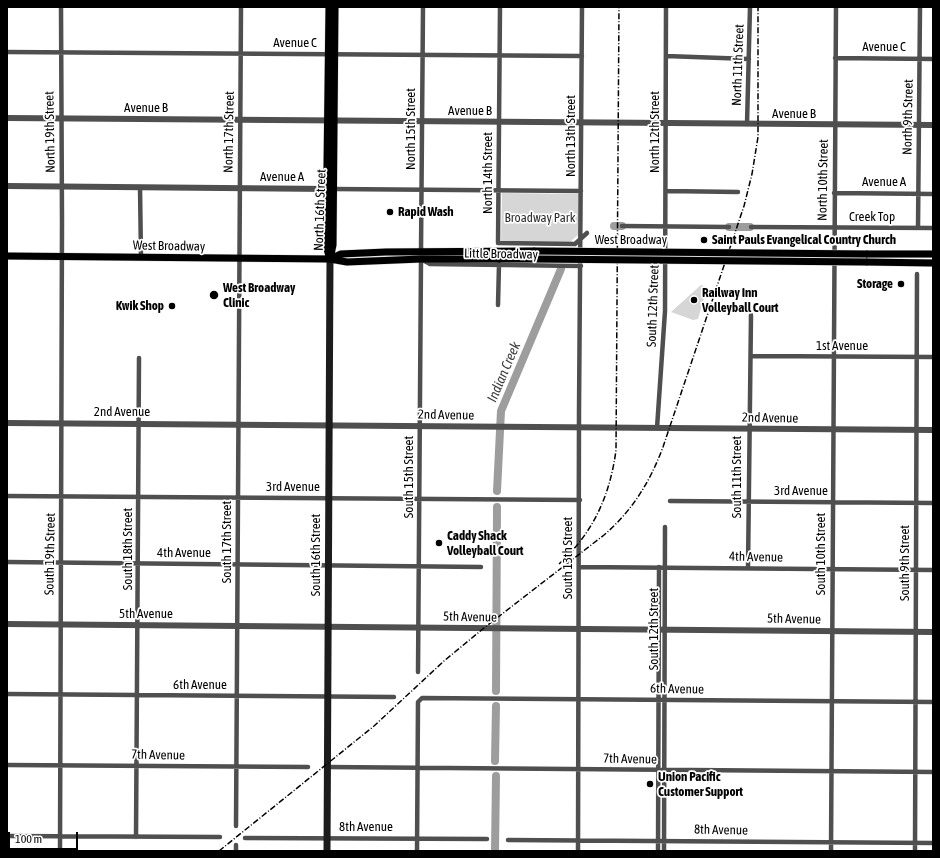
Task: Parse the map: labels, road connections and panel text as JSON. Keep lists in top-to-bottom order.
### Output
{
  "streets": {
    "main road": ["North 16th Street", "West Broadway", "South 16th Street"],
    "street": [
      "Avenue C",
      "North 11th Street",
      "Avenue B",
      "North 9th Street",
      "North 15th Street",
      "North 19th Street",
      "North 17th Street",
      "North 12th Street",
      "North 13th Street",
      "North 14th Street",
      "Avenue A",
      "North 10th Street",
      "Creek Top",
      "Little Broadway",
      "South 12th Street",
      "1st Avenue",
      "2nd Avenue",
      "South 15th Street",
      "South 11th Street",
      "3rd Avenue",
      "South 17th Street",
      "South 18th Street",
      "4th Avenue",
      "South 19th Street",
      "South 10th Street",
      "South 13th Street",
      "South 9th Street",
      "5th Avenue",
      "6th Avenue",
      "7th Avenue",
      "8th Avenue"
    ]
  },
  "crossings": [
    ["Avenue C", "North 9th Street"],
    ["Avenue C", "North 15th Street"],
    ["Avenue C", "North 19th Street"],
    ["Avenue C", "North 17th Street"],
    ["Avenue C", "North 13th Street"],
    ["Avenue C", "North 14th Street"],
    ["Avenue C", "North 10th Street"],
    ["Avenue C", "North 16th Street"],
    ["North 11th Street", "Avenue B"],
    ["Avenue B", "North 9th Street"],
    ["Avenue B", "North 15th Street"],
    ["Avenue B", "North 19th Street"],
    ["Avenue B", "North 17th Street"],
    ["Avenue B", "North 12th Street"],
    ["Avenue B", "North 13th Street"],
    ["Avenue B", "North 14th Street"],
    ["Avenue B", "North 10th Street"],
    ["Avenue B", "North 16th Street"],
    ["North 9th Street", "Avenue A"],
    ["North 9th Street", "Creek Top"],
    ["North 15th Street", "Avenue A"],
    ["North 15th Street", "West Broadway"],
    ["North 15th Street", "Little Broadway"],
    ["North 15th Street", "South 15th Street"],
    ["North 19th Street", "Avenue A"],
    ["North 19th Street", "West Broadway"],
    ["North 19th Street", "South 19th Street"],
    ["North 17th Street", "Avenue A"],
    ["North 17th Street", "West Broadway"],
    ["North 17th Street", "South 17th Street"],
    ["North 12th Street", "South 12th Street"],
    ["North 13th Street", "North 14th Street"],
    ["North 13th Street", "Avenue A"],
    ["North 13th Street", "Little Broadway"],
    ["North 13th Street", "South 13th Street"],
    ["North 14th Street", "Avenue A"],
    ["Avenue A", "North 10th Street"],
    ["Avenue A", "North 16th Street"],
    ["North 10th Street", "Creek Top"],
    ["North 10th Street", "South 10th Street"],
    ["North 16th Street", "West Broadway"],
    ["North 16th Street", "South 16th Street"],
    ["West Broadway", "Little Broadway"],
    ["West Broadway", "South 15th Street"],
    ["West Broadway", "South 17th Street"],
    ["West Broadway", "South 19th Street"],
    ["West Broadway", "South 16th Street"],
    ["Little Broadway", "South 15th Street"],
    ["Little Broadway", "South 13th Street"],
    ["South 12th Street", "2nd Avenue"],
    ["South 12th Street", "4th Avenue"],
    ["South 12th Street", "5th Avenue"],
    ["South 12th Street", "6th Avenue"],
    ["South 12th Street", "7th Avenue"],
    ["South 12th Street", "8th Avenue"],
    ["1st Avenue", "South 11th Street"],
    ["1st Avenue", "South 10th Street"],
    ["1st Avenue", "South 9th Street"],
    ["2nd Avenue", "South 15th Street"],
    ["2nd Avenue", "South 11th Street"],
    ["2nd Avenue", "South 17th Street"],
    ["2nd Avenue", "South 18th Street"],
    ["2nd Avenue", "South 19th Street"],
    ["2nd Avenue", "South 10th Street"],
    ["2nd Avenue", "South 16th Street"],
    ["2nd Avenue", "South 13th Street"],
    ["2nd Avenue", "South 9th Street"],
    ["South 15th Street", "3rd Avenue"],
    ["South 15th Street", "4th Avenue"],
    ["South 15th Street", "5th Avenue"],
    ["South 11th Street", "3rd Avenue"],
    ["South 11th Street", "4th Avenue"],
    ["3rd Avenue", "South 17th Street"],
    ["3rd Avenue", "South 18th Street"],
    ["3rd Avenue", "South 19th Street"],
    ["3rd Avenue", "South 10th Street"],
    ["3rd Avenue", "South 16th Street"],
    ["3rd Avenue", "South 13th Street"],
    ["3rd Avenue", "South 9th Street"],
    ["South 17th Street", "4th Avenue"],
    ["South 17th Street", "5th Avenue"],
    ["South 17th Street", "6th Avenue"],
    ["South 17th Street", "7th Avenue"],
    ["South 18th Street", "4th Avenue"],
    ["South 18th Street", "5th Avenue"],
    ["South 18th Street", "6th Avenue"],
    ["South 18th Street", "7th Avenue"],
    ["4th Avenue", "South 19th Street"],
    ["4th Avenue", "South 10th Street"],
    ["4th Avenue", "South 16th Street"],
    ["4th Avenue", "South 13th Street"],
    ["4th Avenue", "South 9th Street"],
    ["South 19th Street", "5th Avenue"],
    ["South 19th Street", "6th Avenue"],
    ["South 19th Street", "7th Avenue"],
    ["South 10th Street", "5th Avenue"],
    ["South 10th Street", "6th Avenue"],
    ["South 10th Street", "7th Avenue"],
    ["South 10th Street", "8th Avenue"],
    ["South 16th Street", "5th Avenue"],
    ["South 16th Street", "6th Avenue"],
    ["South 16th Street", "7th Avenue"],
    ["South 16th Street", "8th Avenue"],
    ["South 13th Street", "5th Avenue"],
    ["South 13th Street", "6th Avenue"],
    ["South 13th Street", "7th Avenue"],
    ["South 13th Street", "8th Avenue"],
    ["South 9th Street", "5th Avenue"],
    ["South 9th Street", "6th Avenue"],
    ["South 9th Street", "7th Avenue"],
    ["South 9th Street", "8th Avenue"],
    ["6th Avenue", "7th Avenue"]
  ],
  "water": ["Indian Creek"],
  "parks": ["Broadway Park"],
  "places": [
    "Rapid Wash",
    "Saint Pauls Evangelical Country Church",
    "Storage",
    "West Broadway Clinic",
    "Railway Inn Volleyball Court",
    "Kwik Shop",
    "Caddy Shack Volleyball Court",
    "Union Pacific Customer Support"
  ],
  "scale_bar": "100 m"
}
